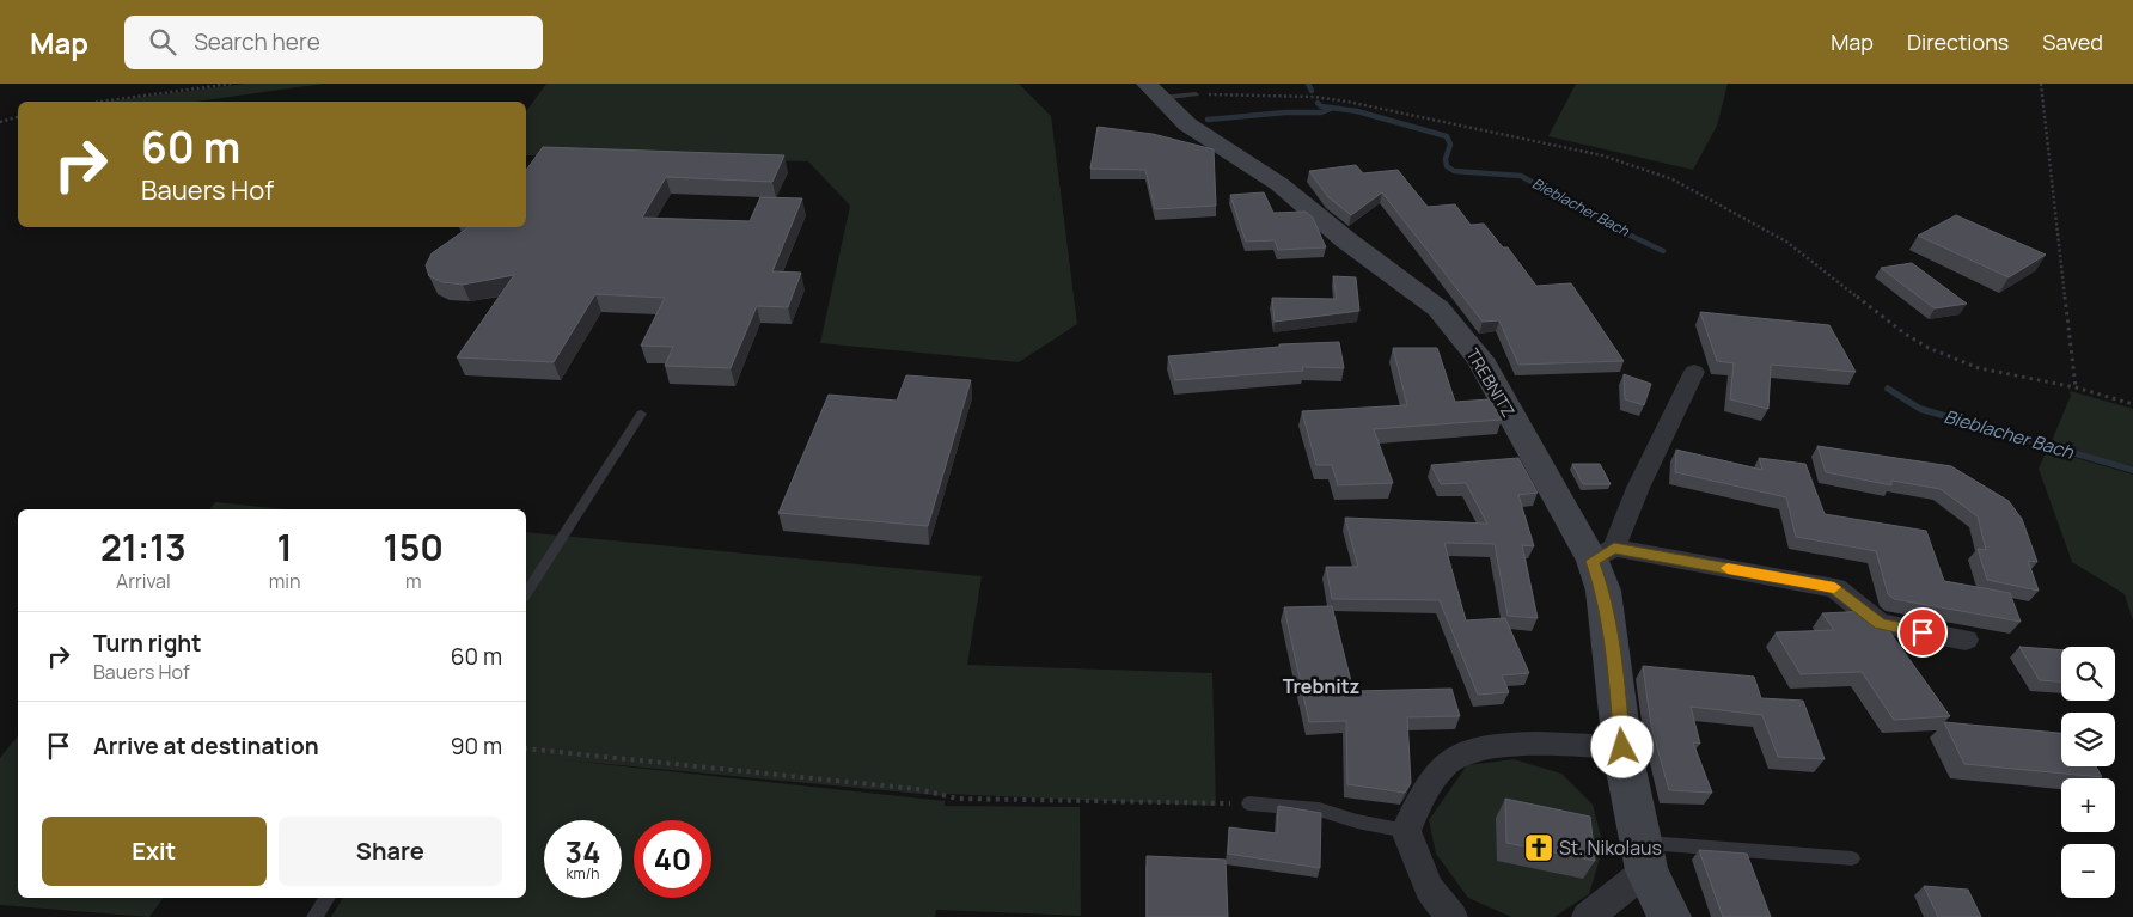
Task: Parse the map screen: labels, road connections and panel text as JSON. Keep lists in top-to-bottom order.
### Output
{
  "streets": {
    "street": ["TREBNITZ"]
  },
  "districts": ["Trebnitz"],
  "water": ["Bieblacher Bach"],
  "places": {
    "church": ["St. Nikolaus"]
  },
  "page": {
    "header": "Map",
    "search": "Search here",
    "nav": ["Map", "Directions", "Saved"],
    "turn": ["60 m", "Bauers Hof"],
    "eta": [
      "21:13",
      "Arrival",
      "1",
      "min",
      "150",
      "m"
    ],
    "list": [
      {
        "name": "Turn right",
        "note": "Bauers Hof",
        "value": "60 m"
      },
      {
        "name": "Arrive at destination",
        "value": "90 m"
      }
    ],
    "map_buttons": ["+", "−"],
    "buttons": ["Exit", "Share"],
    "speed": "34 km/h",
    "limit": "40"
  }
}
